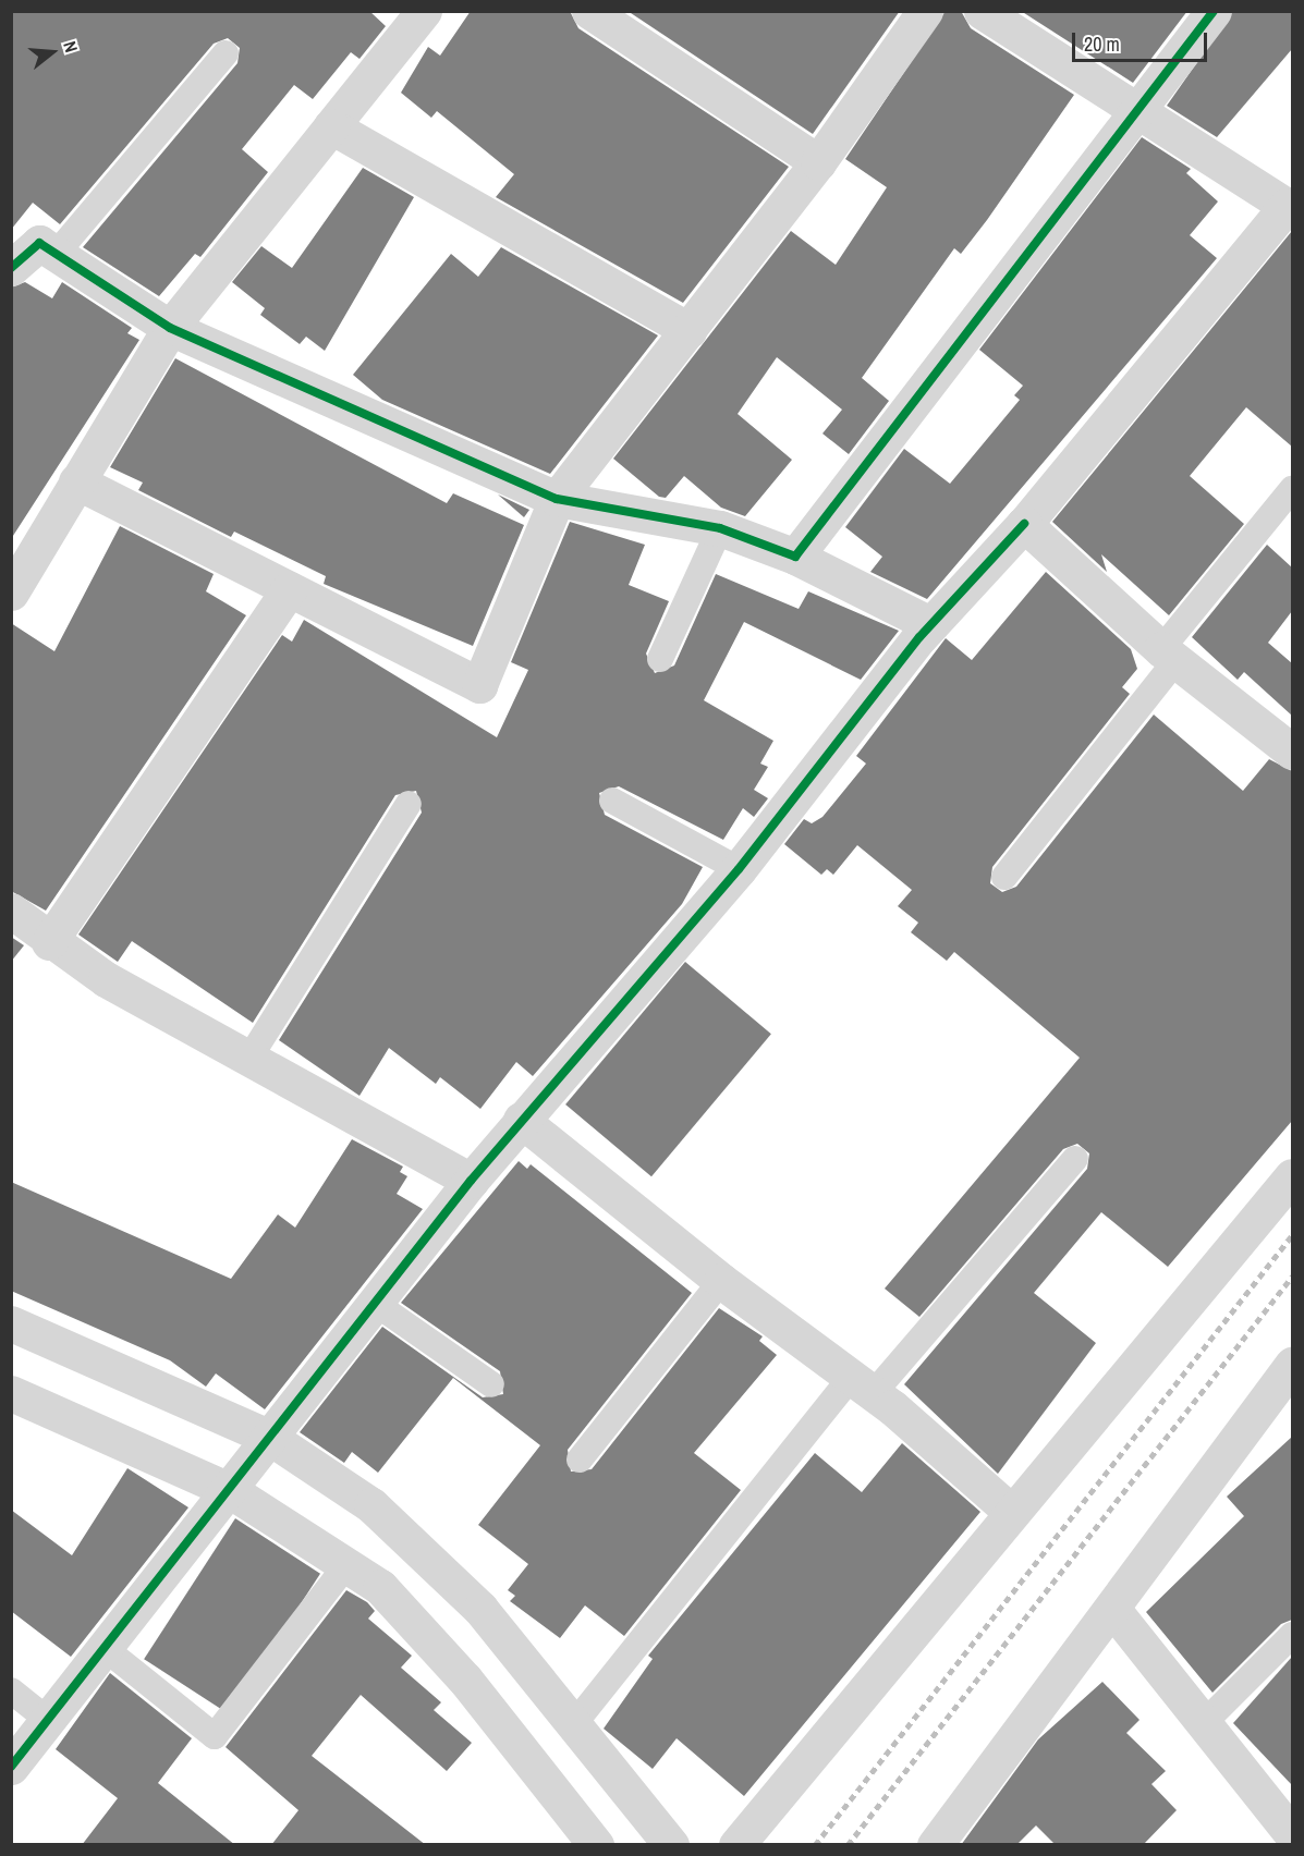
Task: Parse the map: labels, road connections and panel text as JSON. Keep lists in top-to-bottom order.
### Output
{
  "scale_bar": "20 m",
  "north": "right"
}
